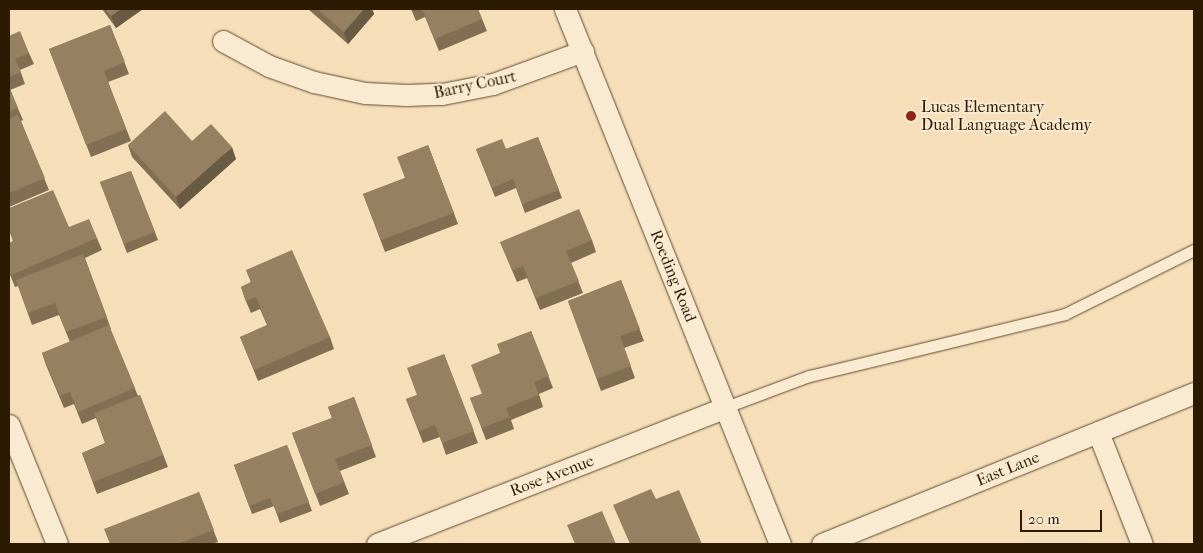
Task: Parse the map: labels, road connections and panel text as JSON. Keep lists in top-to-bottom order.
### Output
{
  "streets": {
    "street": [
      "Barry Court",
      "Roeding Road",
      "East Lane",
      "Rose Avenue"
    ]
  },
  "crossings": [
    ["Barry Court", "Roeding Road"],
    ["Roeding Road", "Rose Avenue"]
  ],
  "places": ["Lucas Elementary Dual Language Academy"],
  "scale_bar": "20 m"
}
